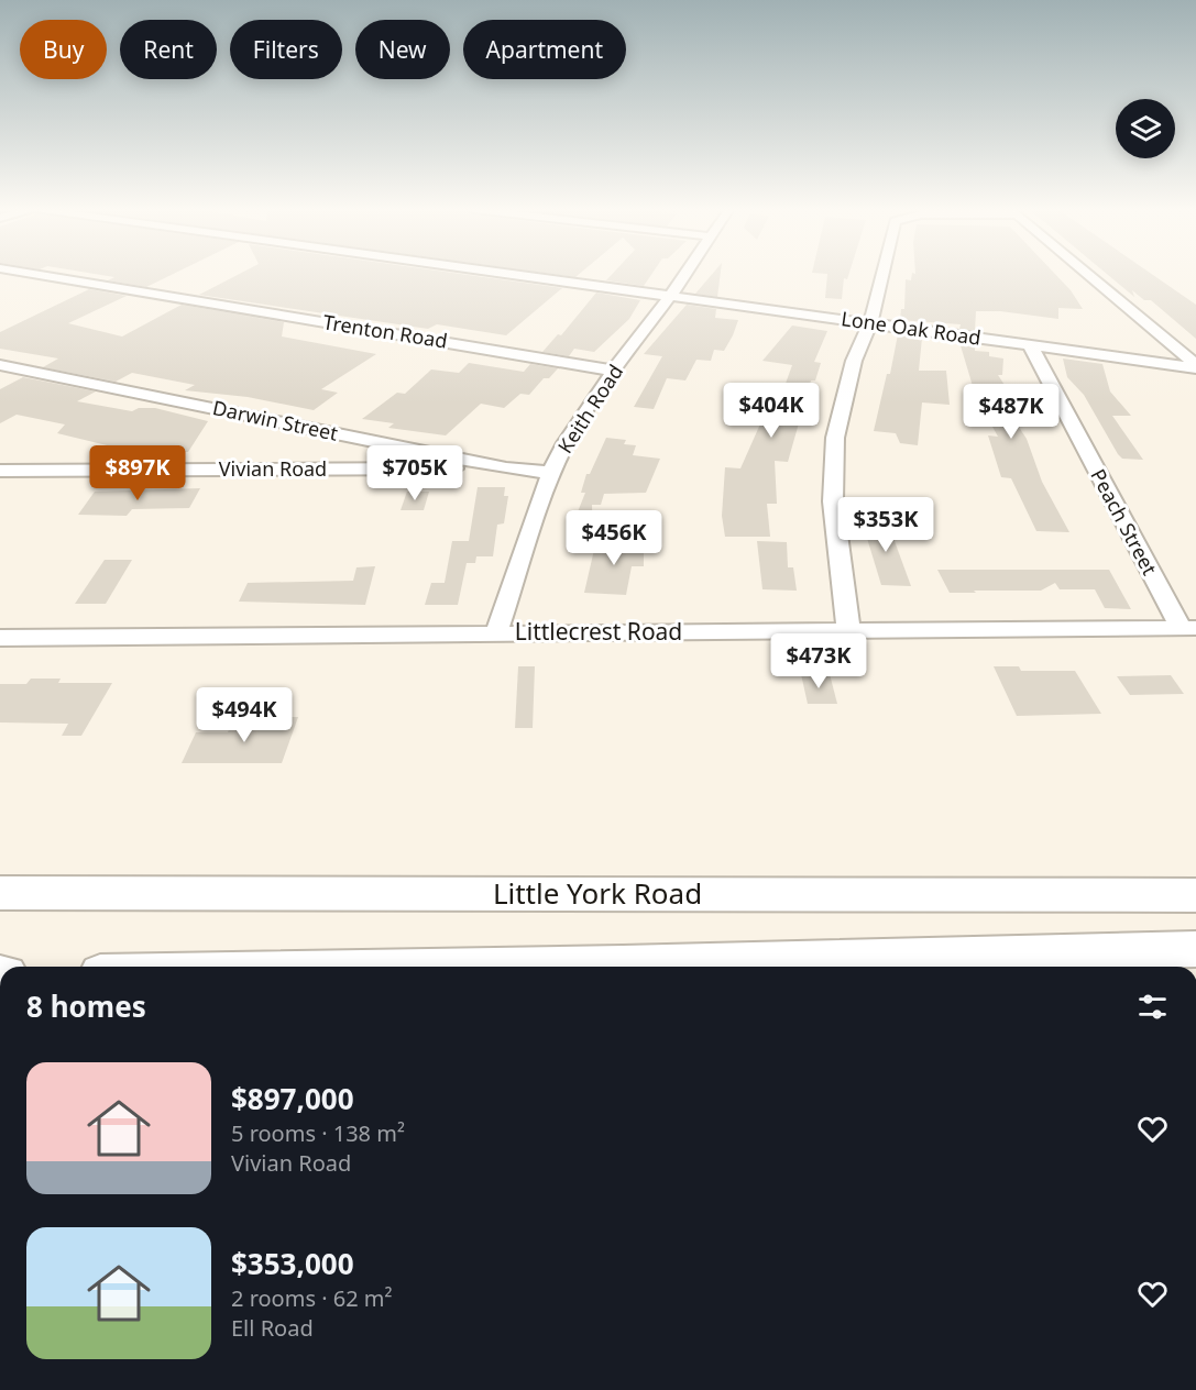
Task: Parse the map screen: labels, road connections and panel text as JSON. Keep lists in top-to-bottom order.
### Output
{
  "streets": {
    "main road": ["Little York Road"],
    "street": [
      "Lone Oak Road",
      "Trenton Road",
      "Keith Road",
      "Darwin Street",
      "Vivian Road",
      "Peach Street",
      "Littlecrest Road"
    ]
  },
  "crossings": [
    ["Lone Oak Road", "Keith Road"],
    ["Lone Oak Road", "Peach Street"],
    ["Trenton Road", "Keith Road"],
    ["Keith Road", "Darwin Street"],
    ["Keith Road", "Littlecrest Road"],
    ["Darwin Street", "Vivian Road"],
    ["Peach Street", "Littlecrest Road"]
  ],
  "page": {
    "chip": [
      "Buy",
      "Rent",
      "Filters",
      "New",
      "Apartment"
    ],
    "price": [
      "$404K",
      "$487K",
      "$897K",
      "$705K",
      "$353K",
      "$456K",
      "$473K",
      "$494K"
    ],
    "heading": "8 homes",
    "list": [
      {
        "name": "$897,000",
        "note": "5 rooms · 138 m² · Vivian Road"
      },
      {
        "name": "$353,000",
        "note": "2 rooms · 62 m² · Ell Road"
      }
    ]
  }
}
